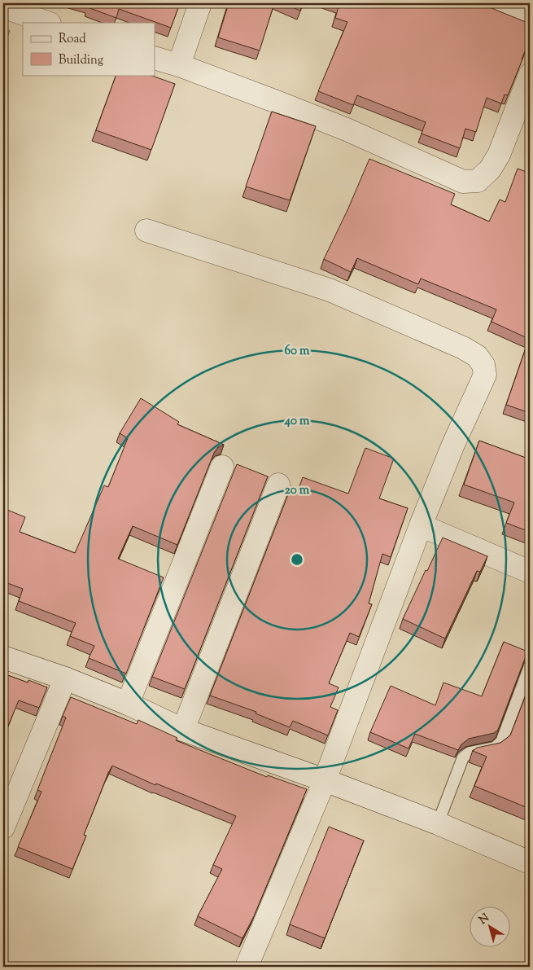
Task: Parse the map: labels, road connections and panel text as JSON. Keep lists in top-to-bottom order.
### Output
{
  "legend": ["Road", "Building"],
  "north": "top left",
  "rings": ["60 m", "40 m", "20 m"]
}
